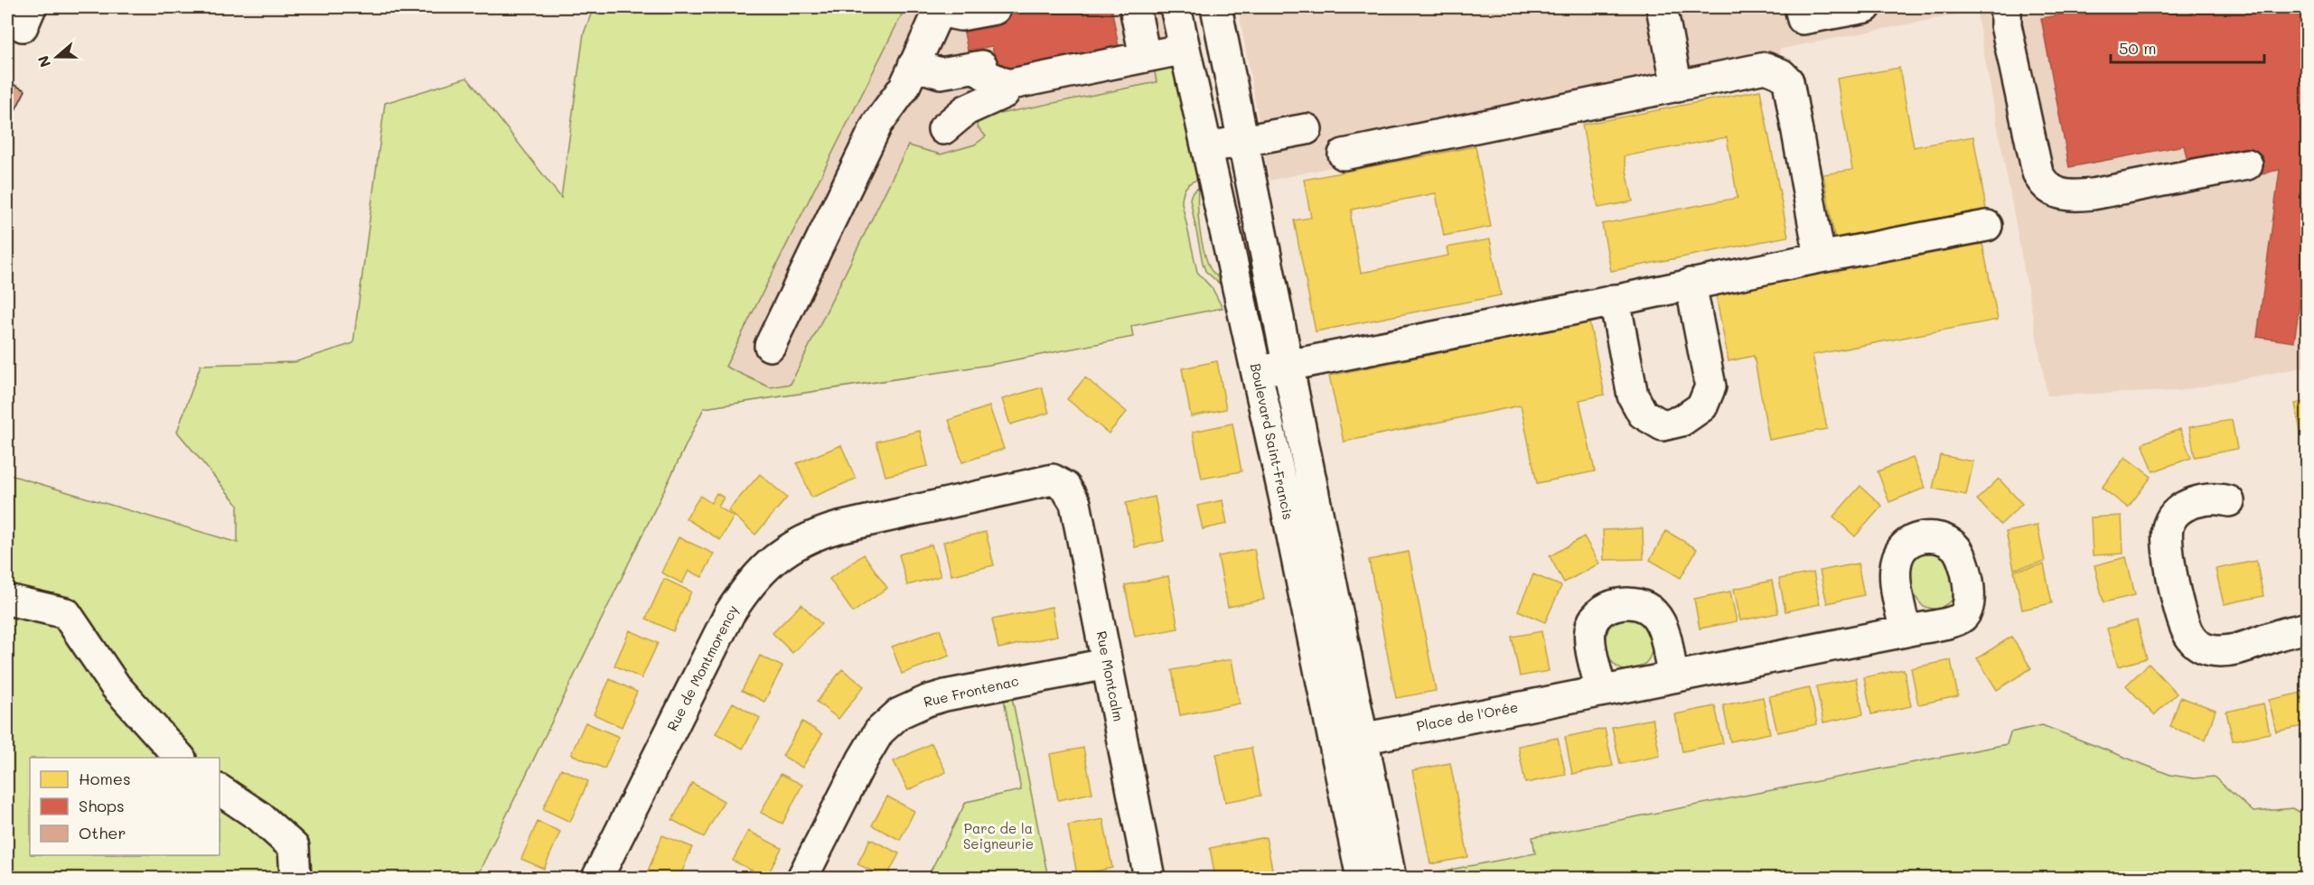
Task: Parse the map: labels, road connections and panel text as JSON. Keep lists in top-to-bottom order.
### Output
{
  "streets": {
    "street": [
      "Boulevard Saint-Francis",
      "Rue de Montmorency",
      "Rue Montcalm",
      "Rue Frontenac",
      "Place de l'Orée"
    ]
  },
  "crossings": [
    ["Boulevard Saint-Francis", "Place de l'Orée"],
    ["Rue de Montmorency", "Rue Montcalm"],
    ["Rue Montcalm", "Rue Frontenac"]
  ],
  "parks": ["Parc de la Seigneurie"],
  "legend": ["Homes", "Shops", "Other"],
  "scale_bar": "50 m",
  "north": "left"
}
